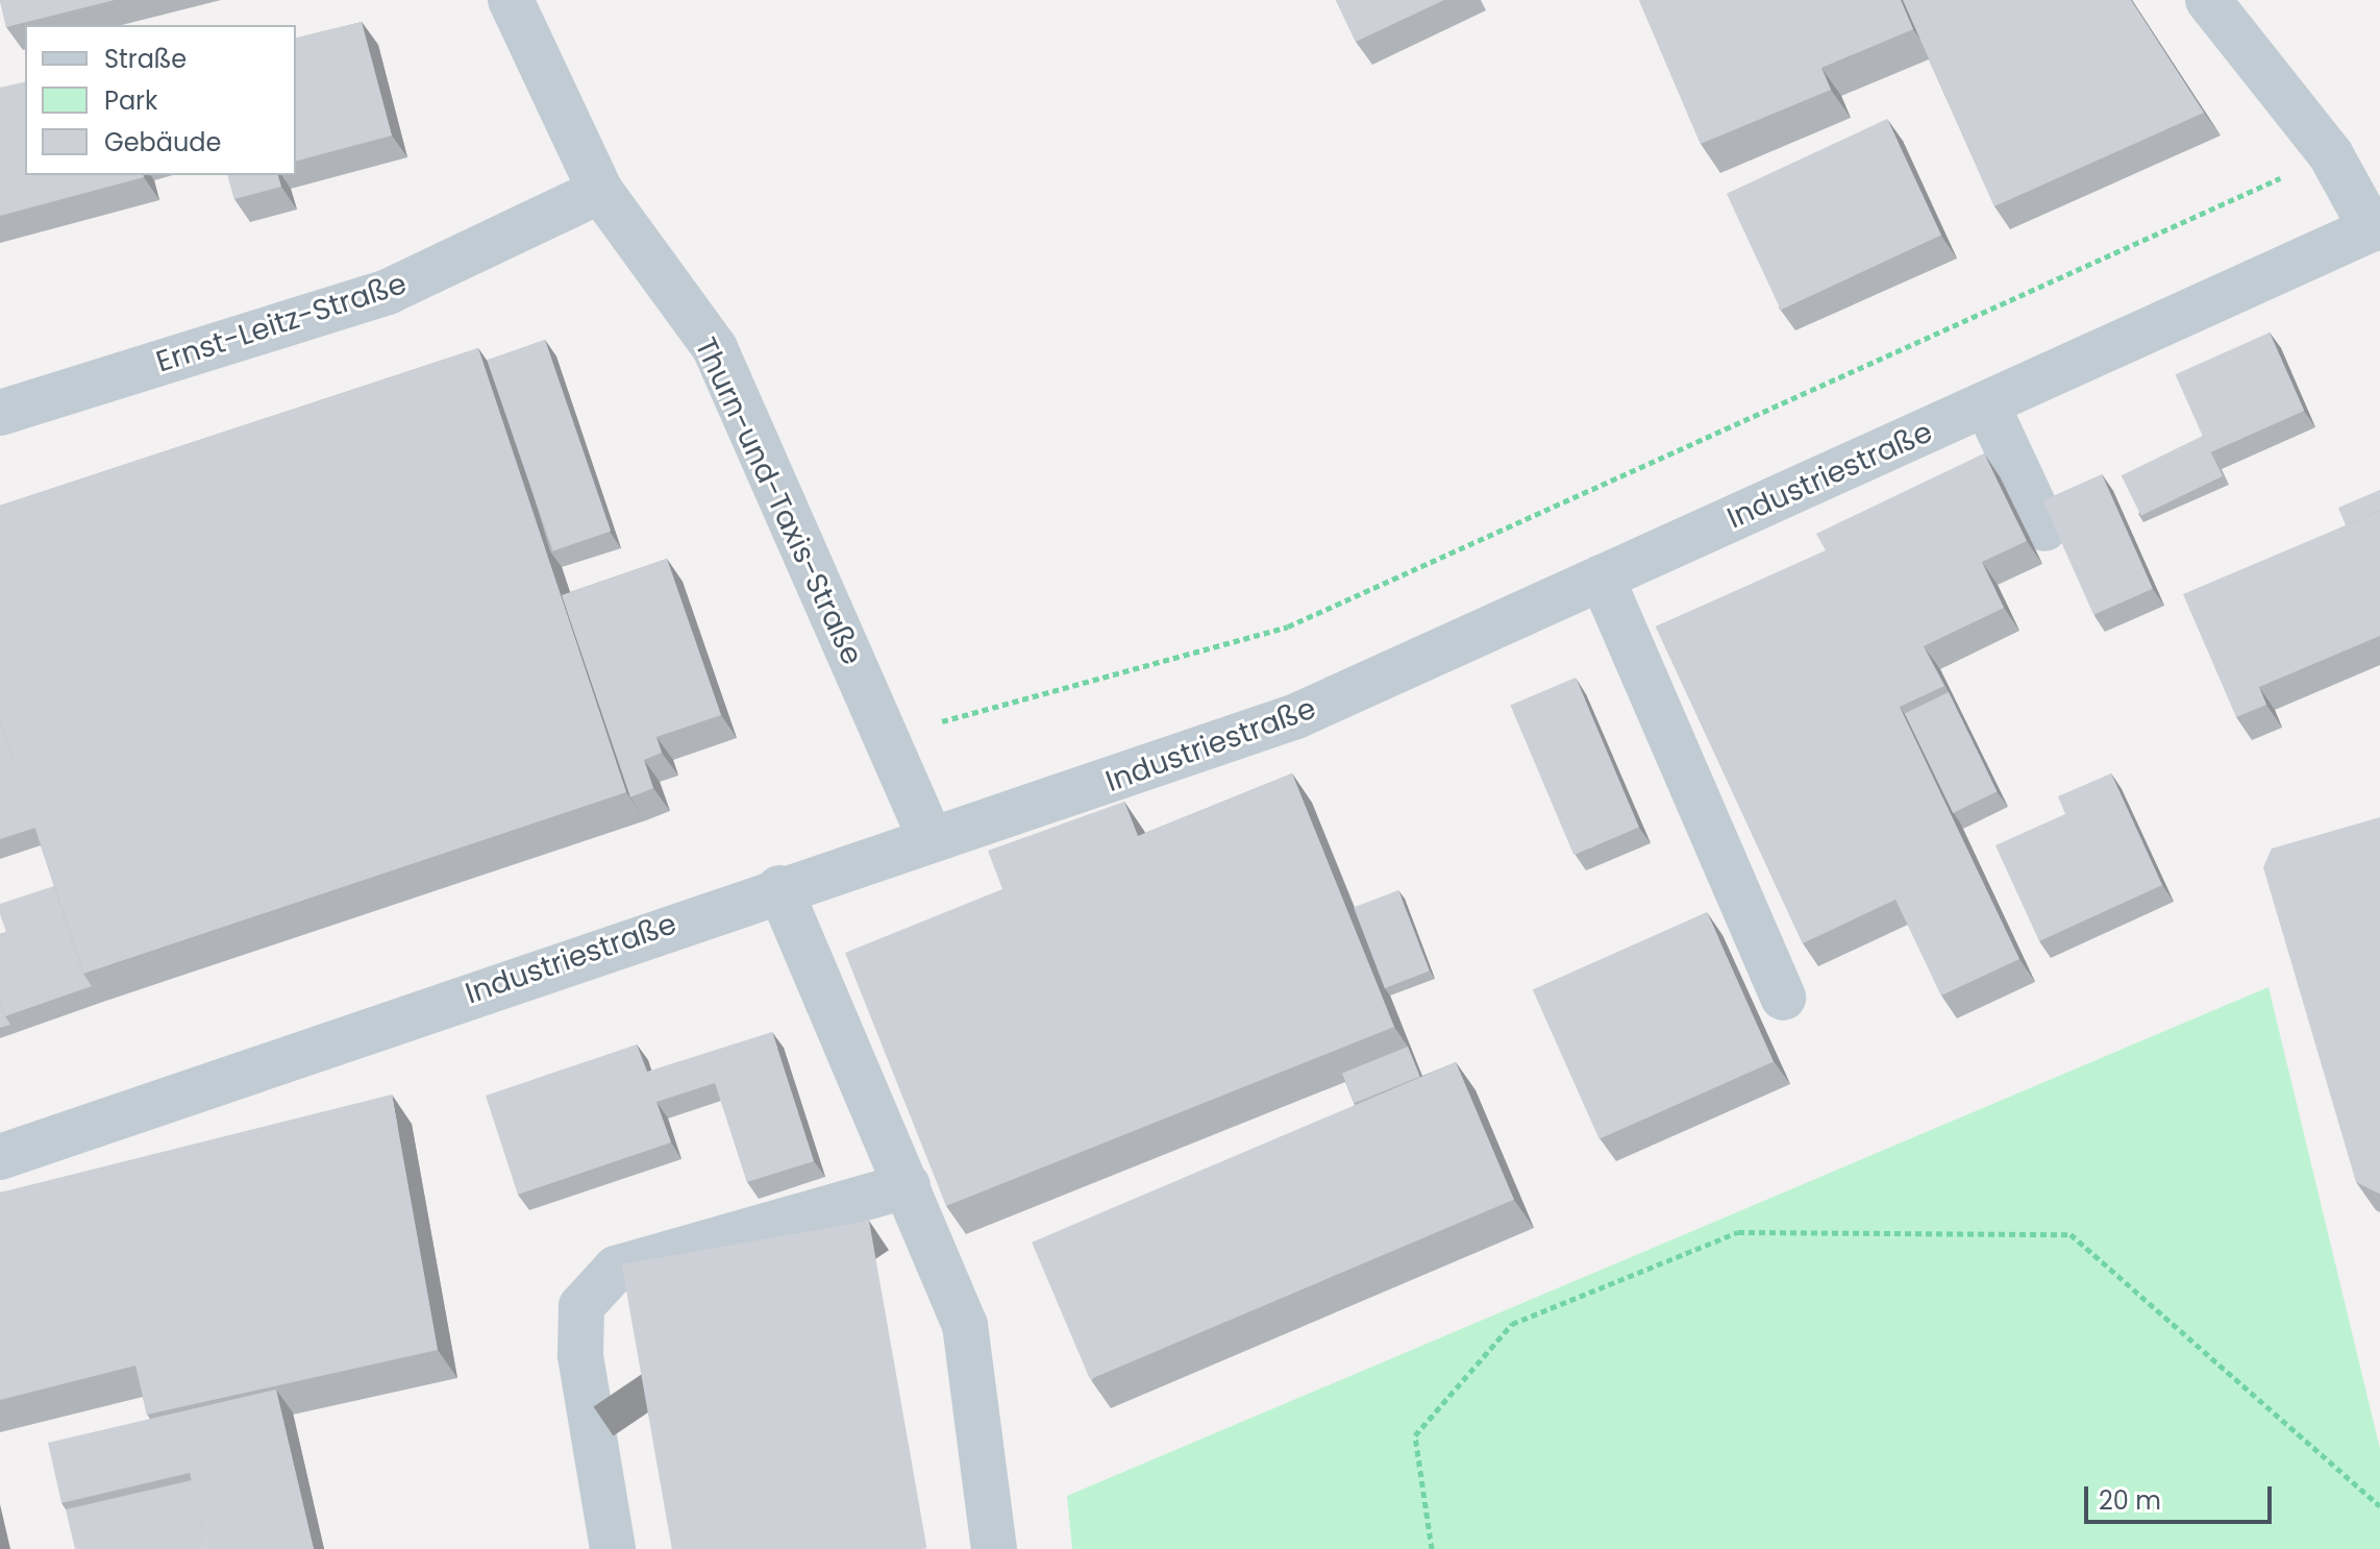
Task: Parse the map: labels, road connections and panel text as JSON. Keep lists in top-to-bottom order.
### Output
{
  "streets": {
    "street": ["Ernst-Leitz-Straße", "Industriestraße", "Thurn-und-Taxis-Straße"]
  },
  "crossings": [
    ["Ernst-Leitz-Straße", "Thurn-und-Taxis-Straße"],
    ["Industriestraße", "Thurn-und-Taxis-Straße"]
  ],
  "legend": ["Straße", "Park", "Gebäude"],
  "scale_bar": "20 m"
}
